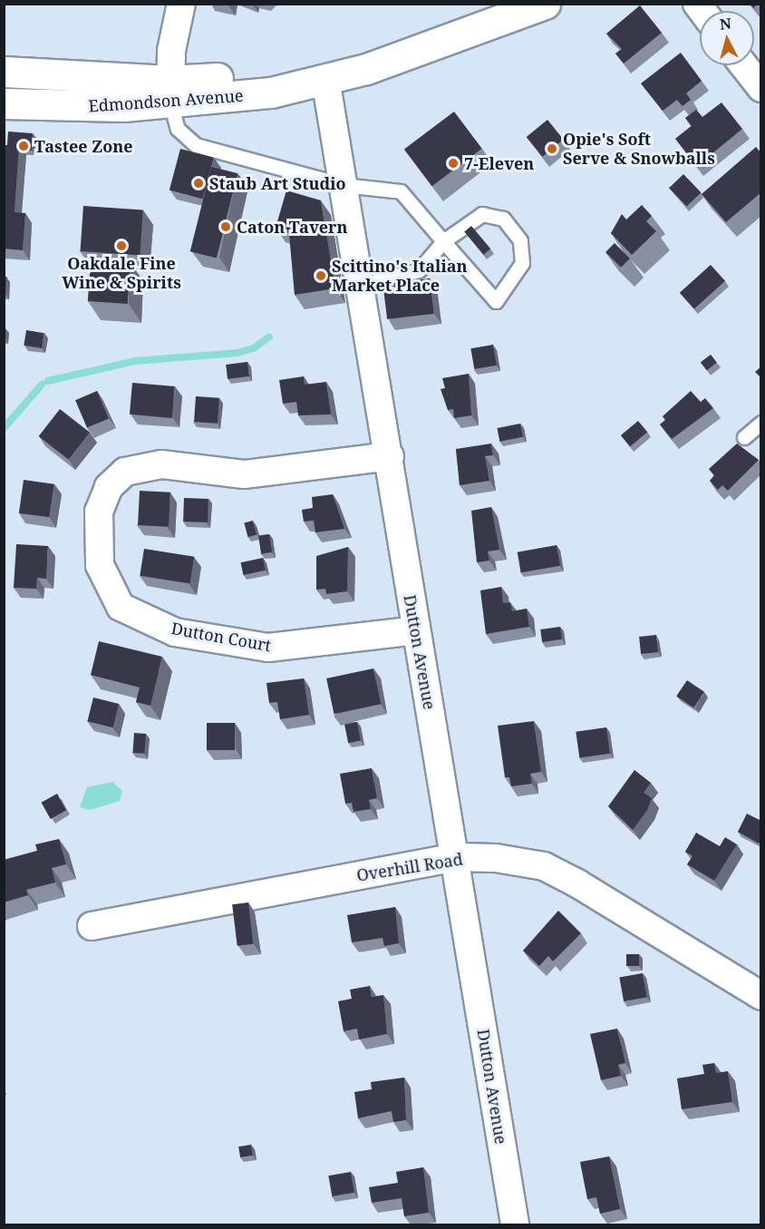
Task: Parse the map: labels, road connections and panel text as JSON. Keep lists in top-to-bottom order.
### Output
{
  "streets": {
    "main road": ["Edmondson Avenue"],
    "street": ["Dutton Court", "Dutton Avenue", "Overhill Road"]
  },
  "crossings": [
    ["Edmondson Avenue", "Dutton Avenue"],
    ["Dutton Court", "Dutton Avenue"],
    ["Dutton Avenue", "Overhill Road"]
  ],
  "places": [
    "Tastee Zone",
    "Opie's Soft Serve & Snowballs",
    "7-Eleven",
    "Staub Art Studio",
    "Caton Tavern",
    "Oakdale Fine Wine & Spirits",
    "Scittino's Italian Market Place"
  ],
  "north": "top"
}
